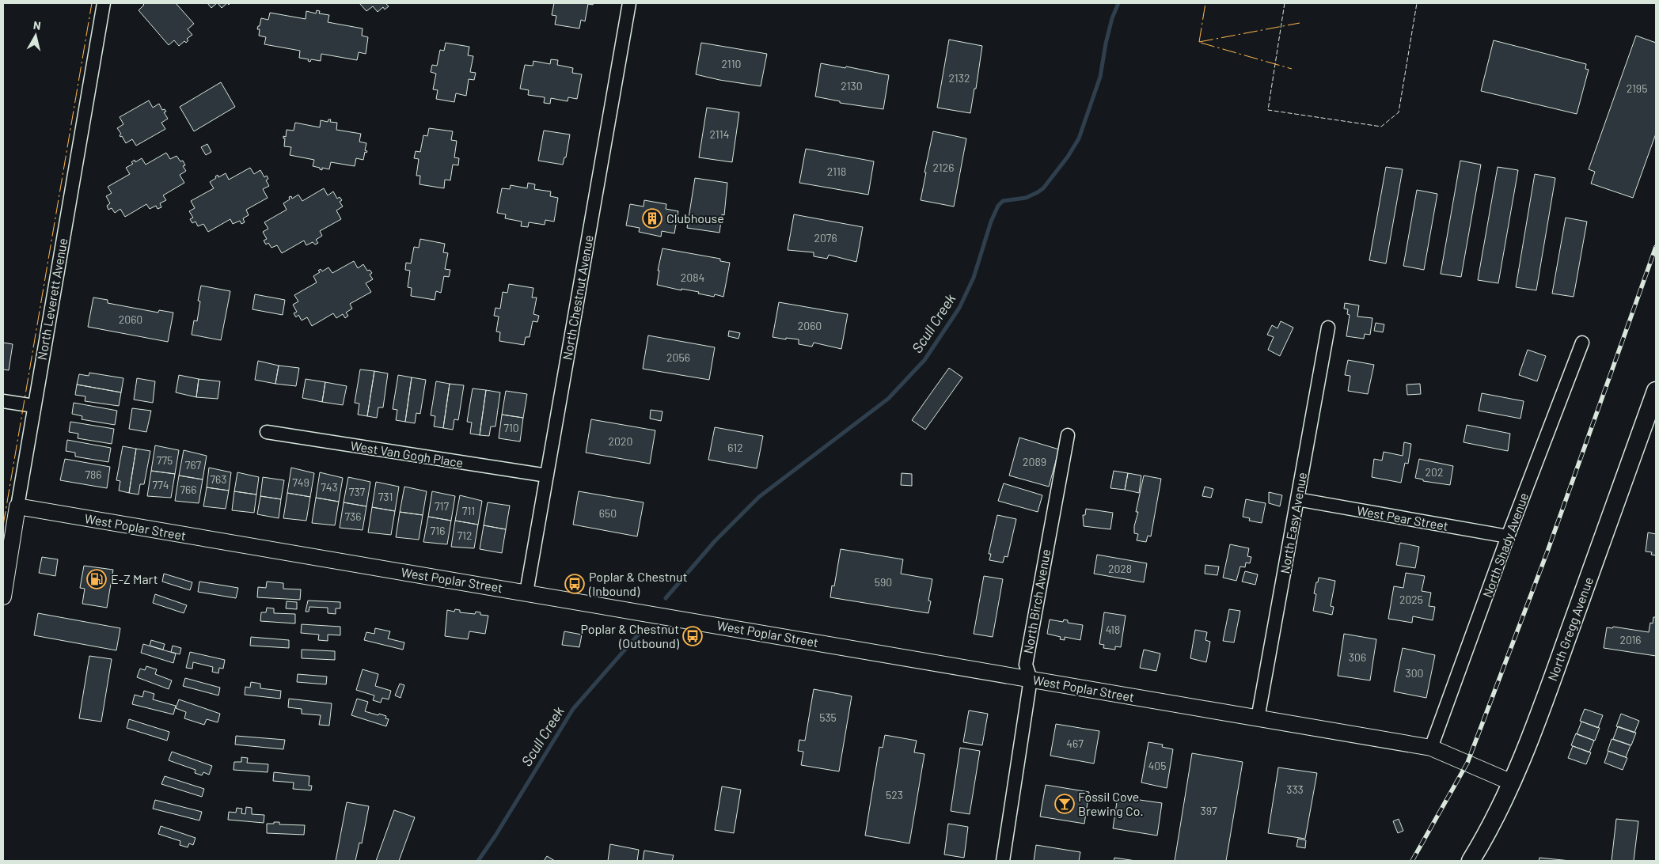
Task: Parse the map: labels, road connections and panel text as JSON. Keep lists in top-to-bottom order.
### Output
{
  "streets": {
    "main road": ["North Gregg Avenue"],
    "street": [
      "North Chestnut Avenue",
      "North Leverett Avenue",
      "West Van Gogh Place",
      "West Pear Street",
      "North Easy Avenue",
      "West Poplar Street",
      "North Shady Avenue",
      "North Birch Avenue"
    ]
  },
  "crossings": [
    ["North Chestnut Avenue", "West Van Gogh Place"],
    ["North Chestnut Avenue", "West Poplar Street"],
    ["North Leverett Avenue", "West Poplar Street"],
    ["West Pear Street", "North Easy Avenue"],
    ["West Pear Street", "North Shady Avenue"],
    ["North Easy Avenue", "West Poplar Street"],
    ["West Poplar Street", "North Shady Avenue"],
    ["West Poplar Street", "North Birch Avenue"],
    ["West Poplar Street", "North Gregg Avenue"]
  ],
  "water": ["Scull Creek"],
  "places": {
    "building": ["Clubhouse"],
    "fuel station": ["E-Z Mart"],
    "bus stop": ["Poplar & Chestnut (Inbound)", "Poplar & Chestnut (Outbound)"],
    "bar": ["Fossil Cove Brewing Co."]
  },
  "house_numbers": [
    "2110",
    "2132",
    "2130",
    "2195",
    "2114",
    "2126",
    "2118",
    "2076",
    "2084",
    "2060",
    "2060",
    "2056",
    "710",
    "2020",
    "612",
    "775",
    "2089",
    "767",
    "202",
    "786",
    "763",
    "749",
    "774",
    "743",
    "766",
    "737",
    "731",
    "717",
    "711",
    "650",
    "736",
    "716",
    "712",
    "2028",
    "590",
    "2025",
    "418",
    "2016",
    "306",
    "300",
    "535",
    "467",
    "405",
    "333",
    "523",
    "397"
  ],
  "north": "top"
}
